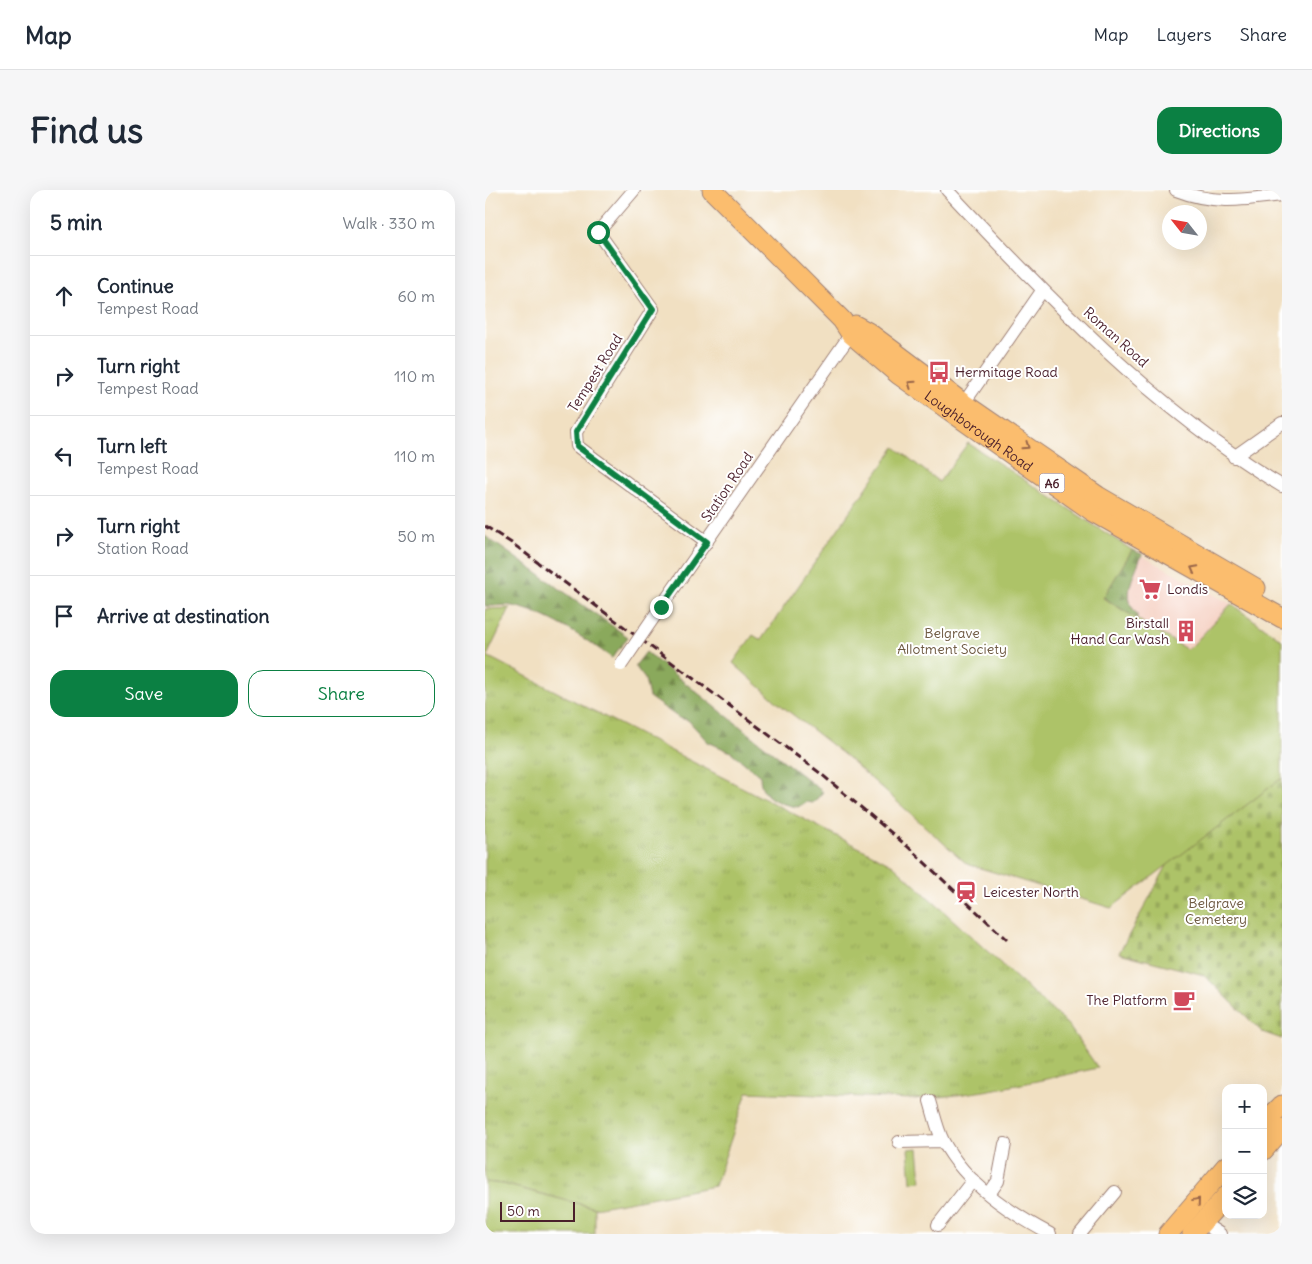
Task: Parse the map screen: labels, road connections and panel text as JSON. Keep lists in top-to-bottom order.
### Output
{
  "streets": {
    "highway": ["Loughborough Road", "A6"],
    "street": ["Roman Road", "Tempest Road", "Station Road"]
  },
  "crossings": [
    ["Tempest Road", "Station Road"],
    ["Loughborough Road", "Station Road"]
  ],
  "parks": ["Belgrave Allotment Society", "Belgrave Cemetery"],
  "places": {
    "bus stop": ["Hermitage Road"],
    "supermarket": ["Londis"],
    "building": ["Birstall Hand Car Wash"],
    "station": ["Leicester North"],
    "cafe": ["The Platform"]
  },
  "scale_bar": "50 m",
  "north": "top left",
  "page": {
    "header": "Map",
    "nav": ["Map", "Layers", "Share"],
    "buttons": [
      "Directions",
      ["Save", "Share"]
    ],
    "title": "Find us",
    "heading": ["5 min", "Walk · 330 m"],
    "list": [
      ["Continue", "Tempest Road", "60 m"],
      ["Turn right", "Tempest Road", "110 m"],
      ["Turn left", "Tempest Road", "110 m"],
      ["Turn right", "Station Road", "50 m"],
      "Arrive at destination"
    ],
    "map_buttons": ["+", "−"],
    "scale": "50 m"
  }
}
